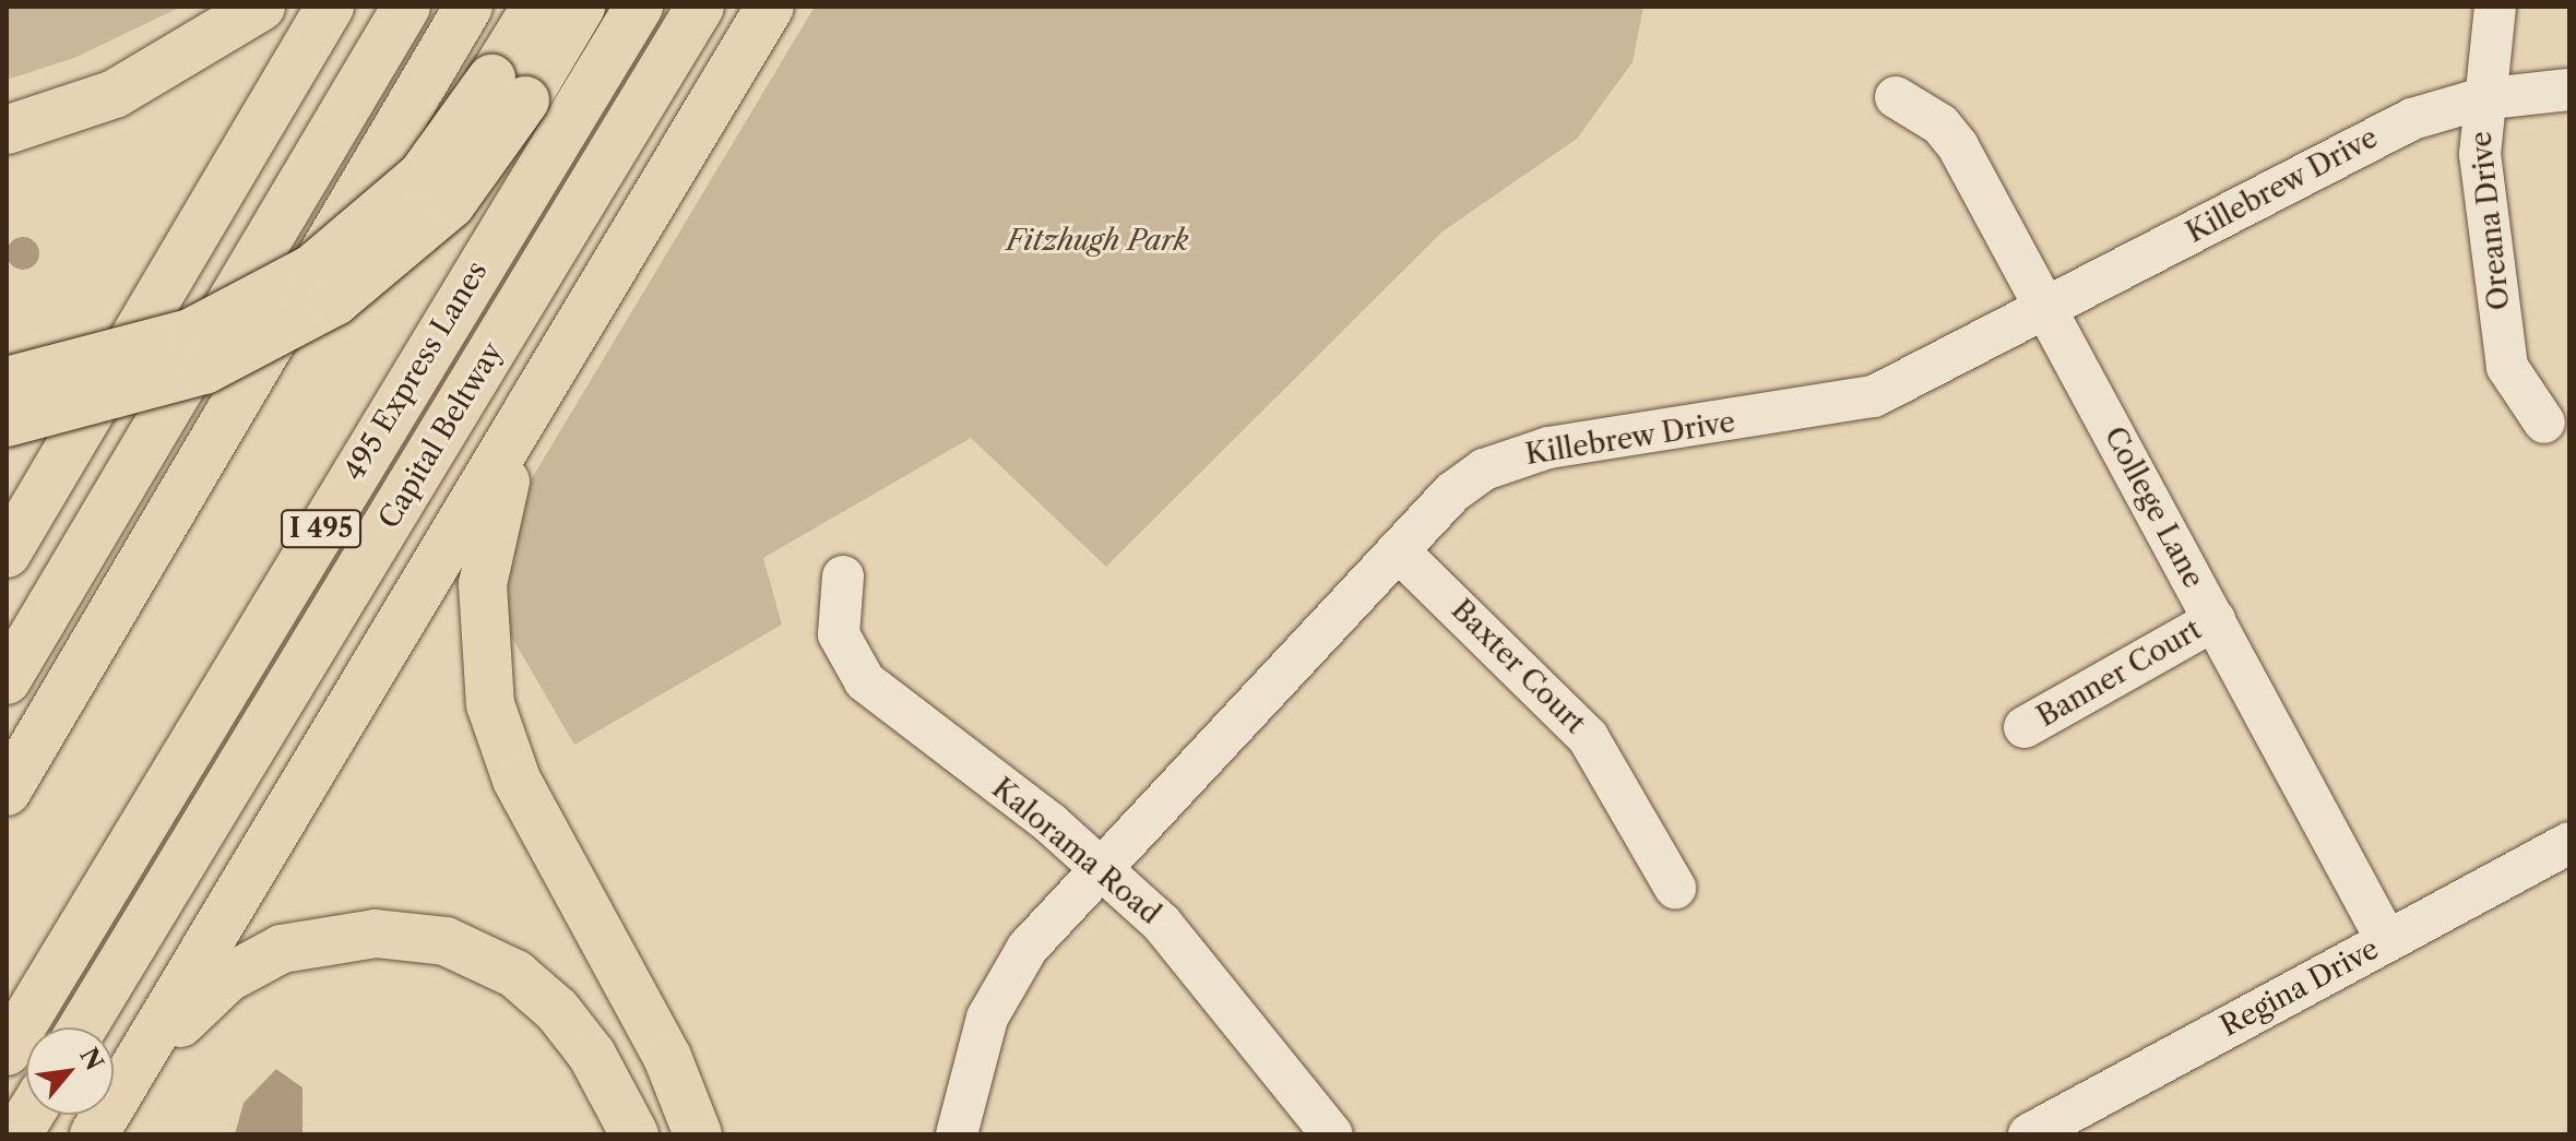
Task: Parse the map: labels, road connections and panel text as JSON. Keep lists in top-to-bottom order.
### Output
{
  "streets": {
    "highway": ["495 Express Lanes", "Capital Beltway", "I 495"],
    "street": [
      "Killebrew Drive",
      "Oreana Drive",
      "College Lane",
      "Baxter Court",
      "Banner Court",
      "Kalorama Road",
      "Regina Drive"
    ]
  },
  "crossings": [
    ["Killebrew Drive", "Oreana Drive"],
    ["Killebrew Drive", "College Lane"],
    ["Killebrew Drive", "Baxter Court"],
    ["Killebrew Drive", "Kalorama Road"],
    ["College Lane", "Banner Court"],
    ["College Lane", "Regina Drive"]
  ],
  "parks": ["Fitzhugh Park"],
  "north": "top right"
}
